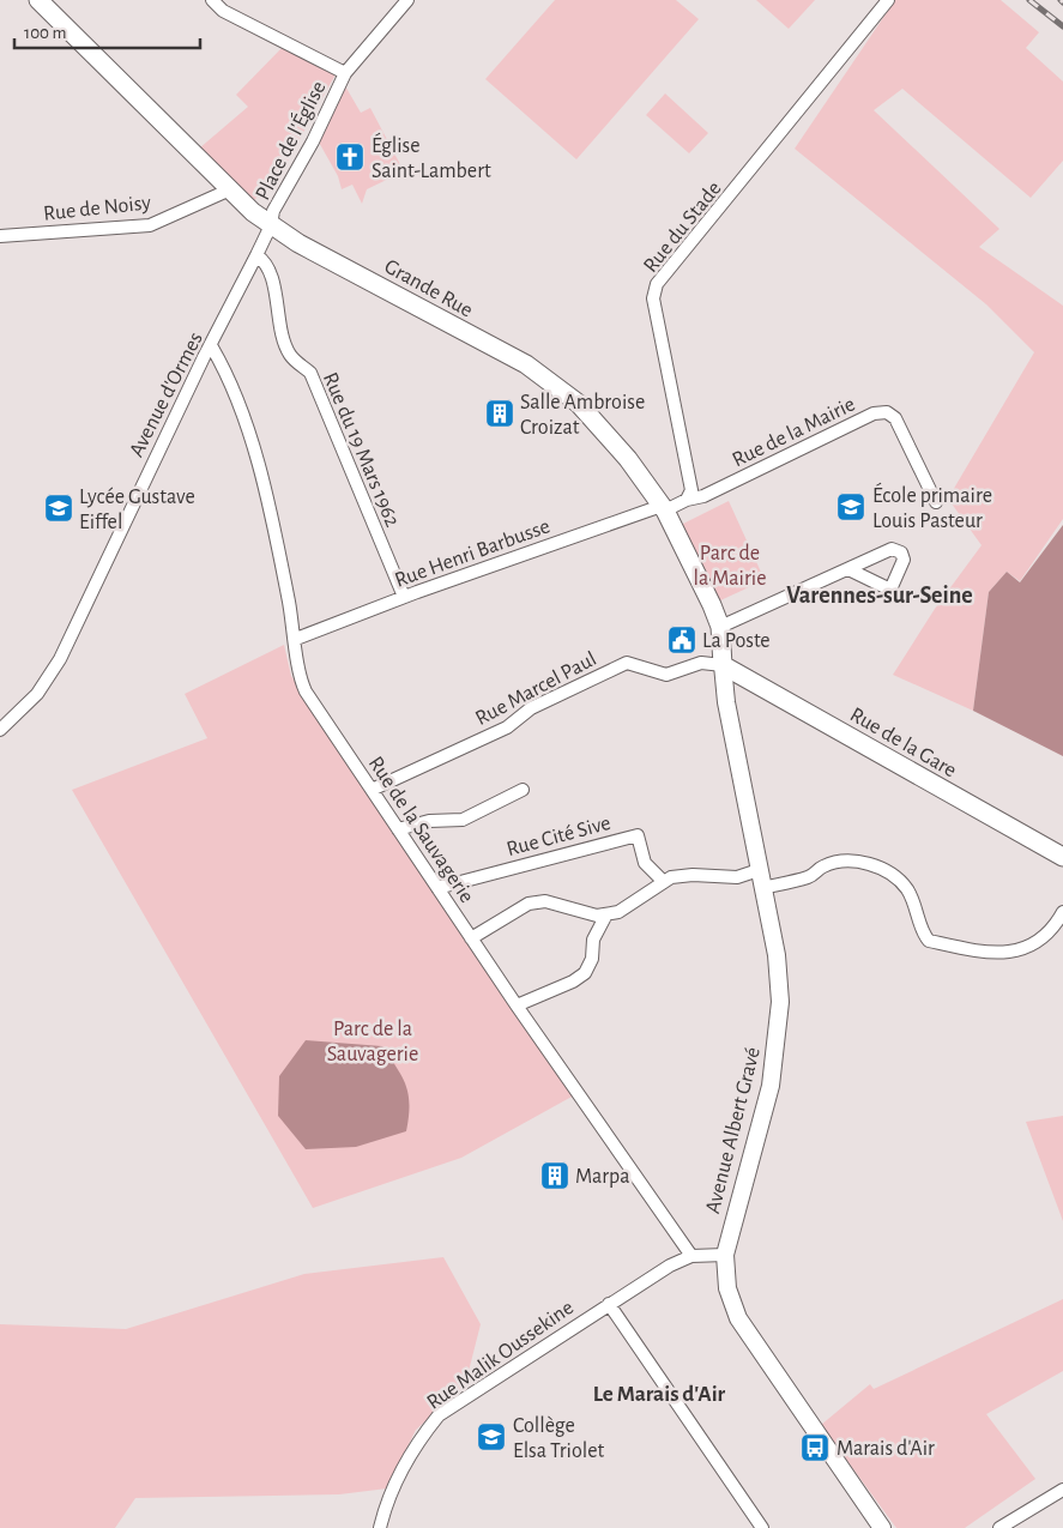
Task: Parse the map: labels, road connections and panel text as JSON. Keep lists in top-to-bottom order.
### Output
{
  "streets": {
    "main road": ["Grande Rue", "Rue de la Gare"],
    "street": [
      "Place de l'Église",
      "Rue de Noisy",
      "Rue du Stade",
      "Avenue d'Ormes",
      "Rue de la Mairie",
      "Rue du 19 Mars 1962",
      "Rue Henri Barbusse",
      "Rue Marcel Paul",
      "Rue de la Sauvagerie",
      "Rue Cité Sive",
      "Avenue Albert Gravé",
      "Rue Malik Oussekine"
    ]
  },
  "crossings": [
    ["Place de l'Église", "Grande Rue"],
    ["Place de l'Église", "Avenue d'Ormes"],
    ["Rue de Noisy", "Grande Rue"],
    ["Rue du Stade", "Rue de la Mairie"],
    ["Grande Rue", "Avenue d'Ormes"],
    ["Grande Rue", "Rue Henri Barbusse"],
    ["Grande Rue", "Rue Marcel Paul"],
    ["Grande Rue", "Rue de la Gare"],
    ["Grande Rue", "Avenue Albert Gravé"],
    ["Avenue d'Ormes", "Rue du 19 Mars 1962"],
    ["Avenue d'Ormes", "Rue de la Sauvagerie"],
    ["Rue du 19 Mars 1962", "Rue Henri Barbusse"],
    ["Rue Henri Barbusse", "Rue de la Sauvagerie"],
    ["Rue Marcel Paul", "Rue de la Gare"],
    ["Rue Marcel Paul", "Rue de la Sauvagerie"],
    ["Rue Marcel Paul", "Avenue Albert Gravé"],
    ["Rue de la Gare", "Avenue Albert Gravé"],
    ["Rue de la Sauvagerie", "Rue Cité Sive"],
    ["Rue de la Sauvagerie", "Rue Malik Oussekine"]
  ],
  "districts": ["Varennes-sur-Seine", "Le Marais d'Air"],
  "parks": ["Parc de la Mairie", "Parc de la Sauvagerie"],
  "places": {
    "church": ["Église Saint-Lambert"],
    "building": ["Salle Ambroise Croizat", "Marpa"],
    "school or university": ["École primaire Louis Pasteur", "Lycée Gustave Eiffel", "Collège Elsa Triolet"],
    "public building": ["La Poste"],
    "bus stop": ["Marais d'Air"]
  },
  "scale_bar": "100 m"
}
